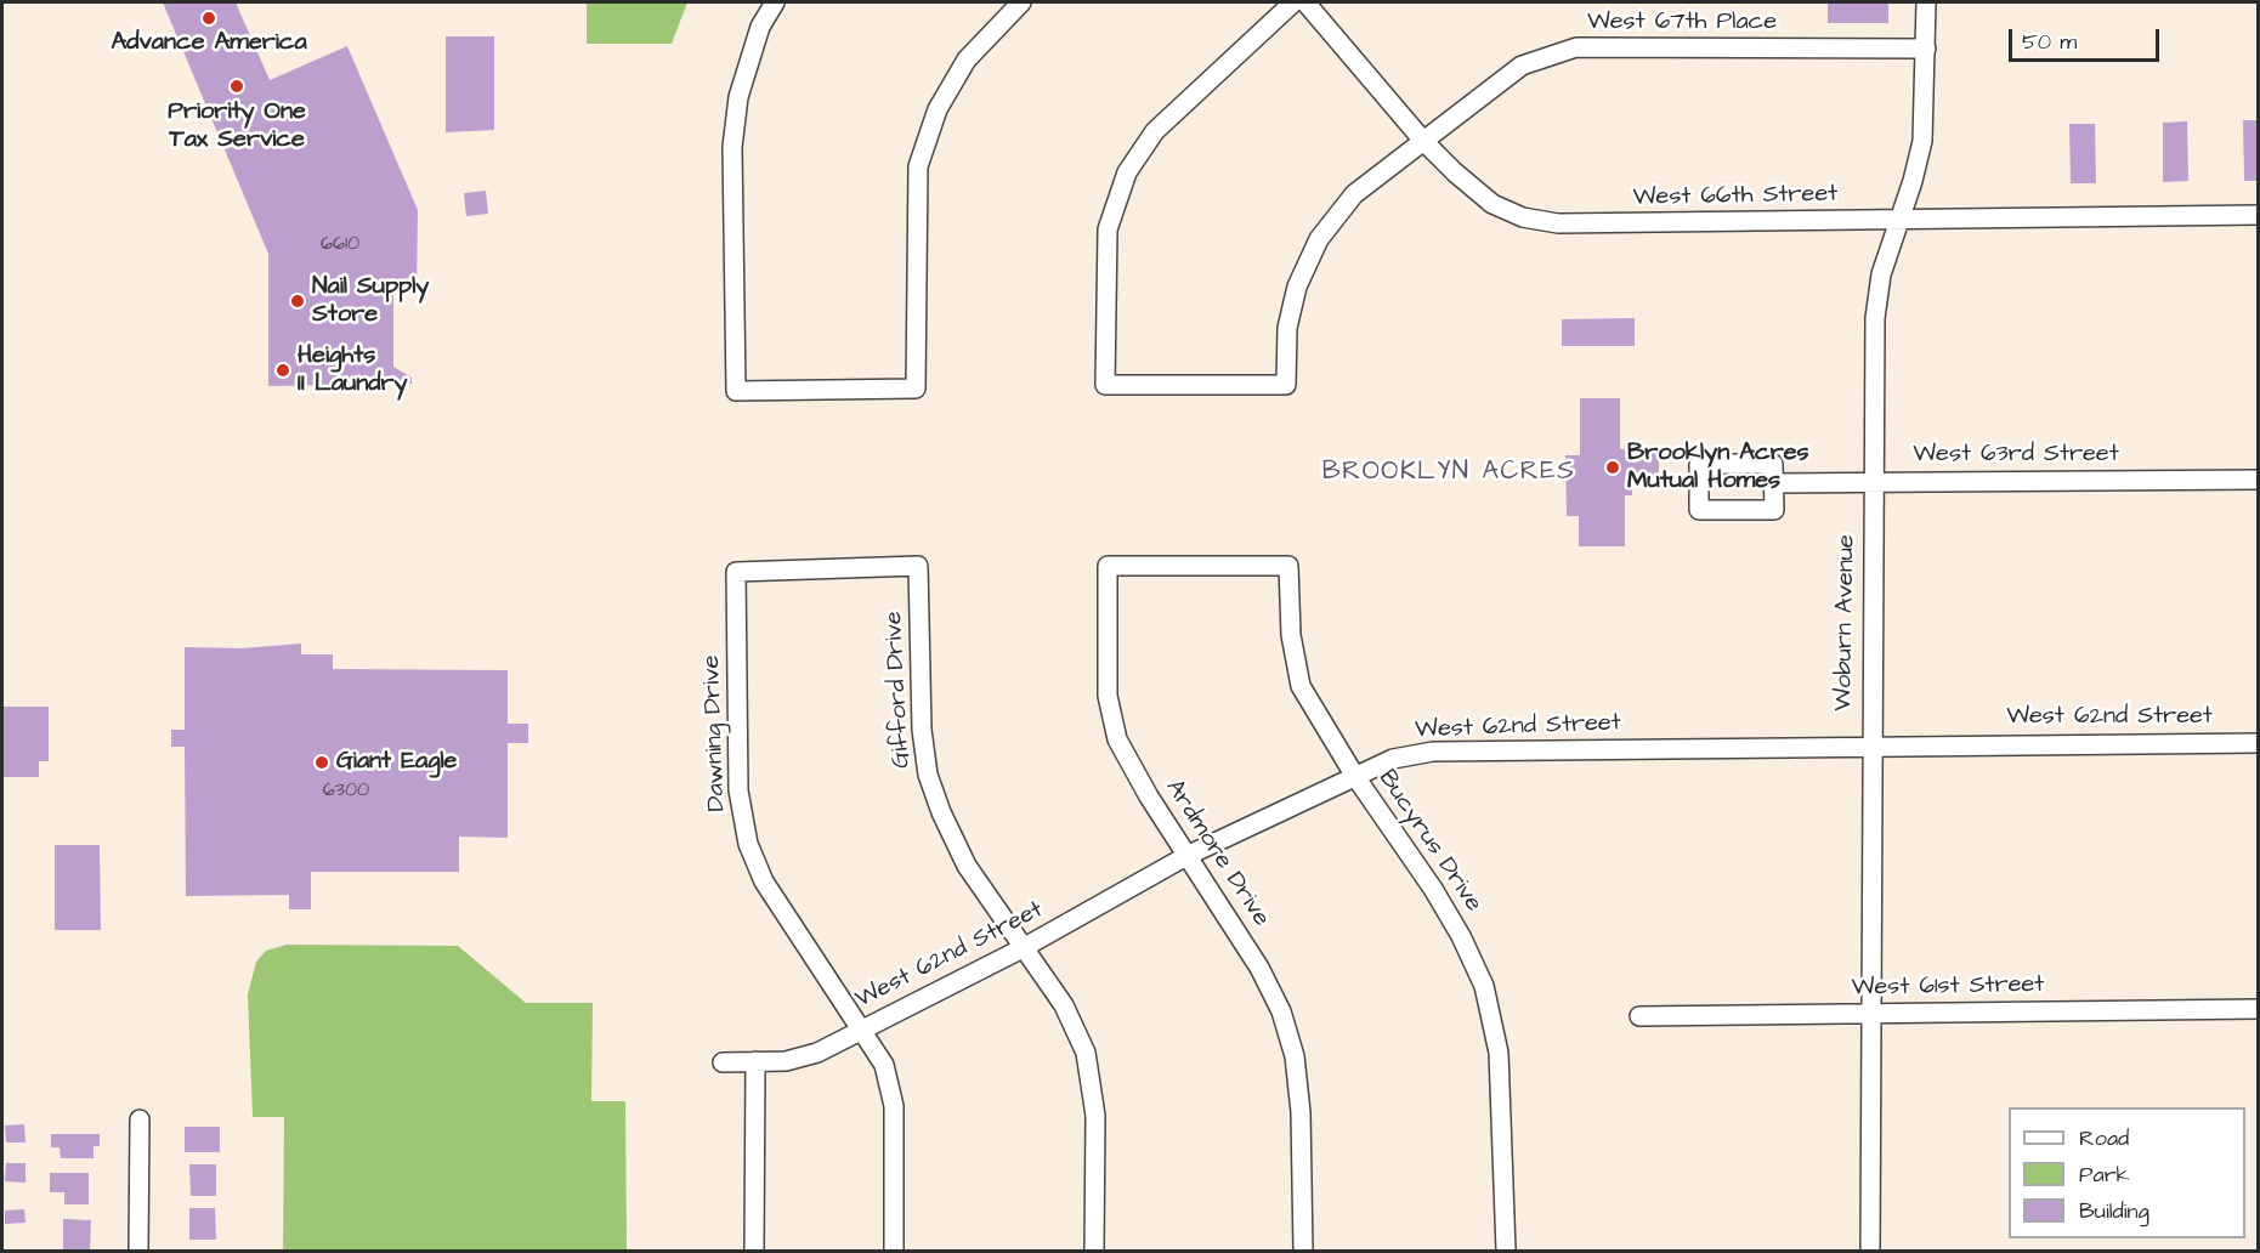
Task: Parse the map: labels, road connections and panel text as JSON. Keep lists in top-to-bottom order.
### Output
{
  "streets": {
    "street": [
      "West 67th Place",
      "West 66th Street",
      "West 63rd Street",
      "Woburn Avenue",
      "Gifford Drive",
      "West 62nd Street",
      "Dawning Drive",
      "Bucyrus Drive",
      "Ardmore Drive",
      "West 61st Street"
    ]
  },
  "crossings": [
    ["West 67th Place", "West 66th Street"],
    ["West 67th Place", "Woburn Avenue"],
    ["West 66th Street", "Woburn Avenue"],
    ["West 63rd Street", "Woburn Avenue"],
    ["Woburn Avenue", "West 62nd Street"],
    ["Woburn Avenue", "West 61st Street"],
    ["Gifford Drive", "West 62nd Street"],
    ["Gifford Drive", "Dawning Drive"],
    ["West 62nd Street", "Dawning Drive"],
    ["West 62nd Street", "Bucyrus Drive"],
    ["West 62nd Street", "Ardmore Drive"],
    ["Bucyrus Drive", "Ardmore Drive"]
  ],
  "districts": ["BROOKLYN ACRES"],
  "places": [
    "Advance America",
    "Priority One Tax Service",
    "Nail Supply Store",
    "Heights II Laundry",
    "Brooklyn Acres Mutual Homes",
    "Giant Eagle"
  ],
  "house_numbers": ["6610", "6300"],
  "legend": ["Road", "Park", "Building"],
  "scale_bar": "50 m"
}
